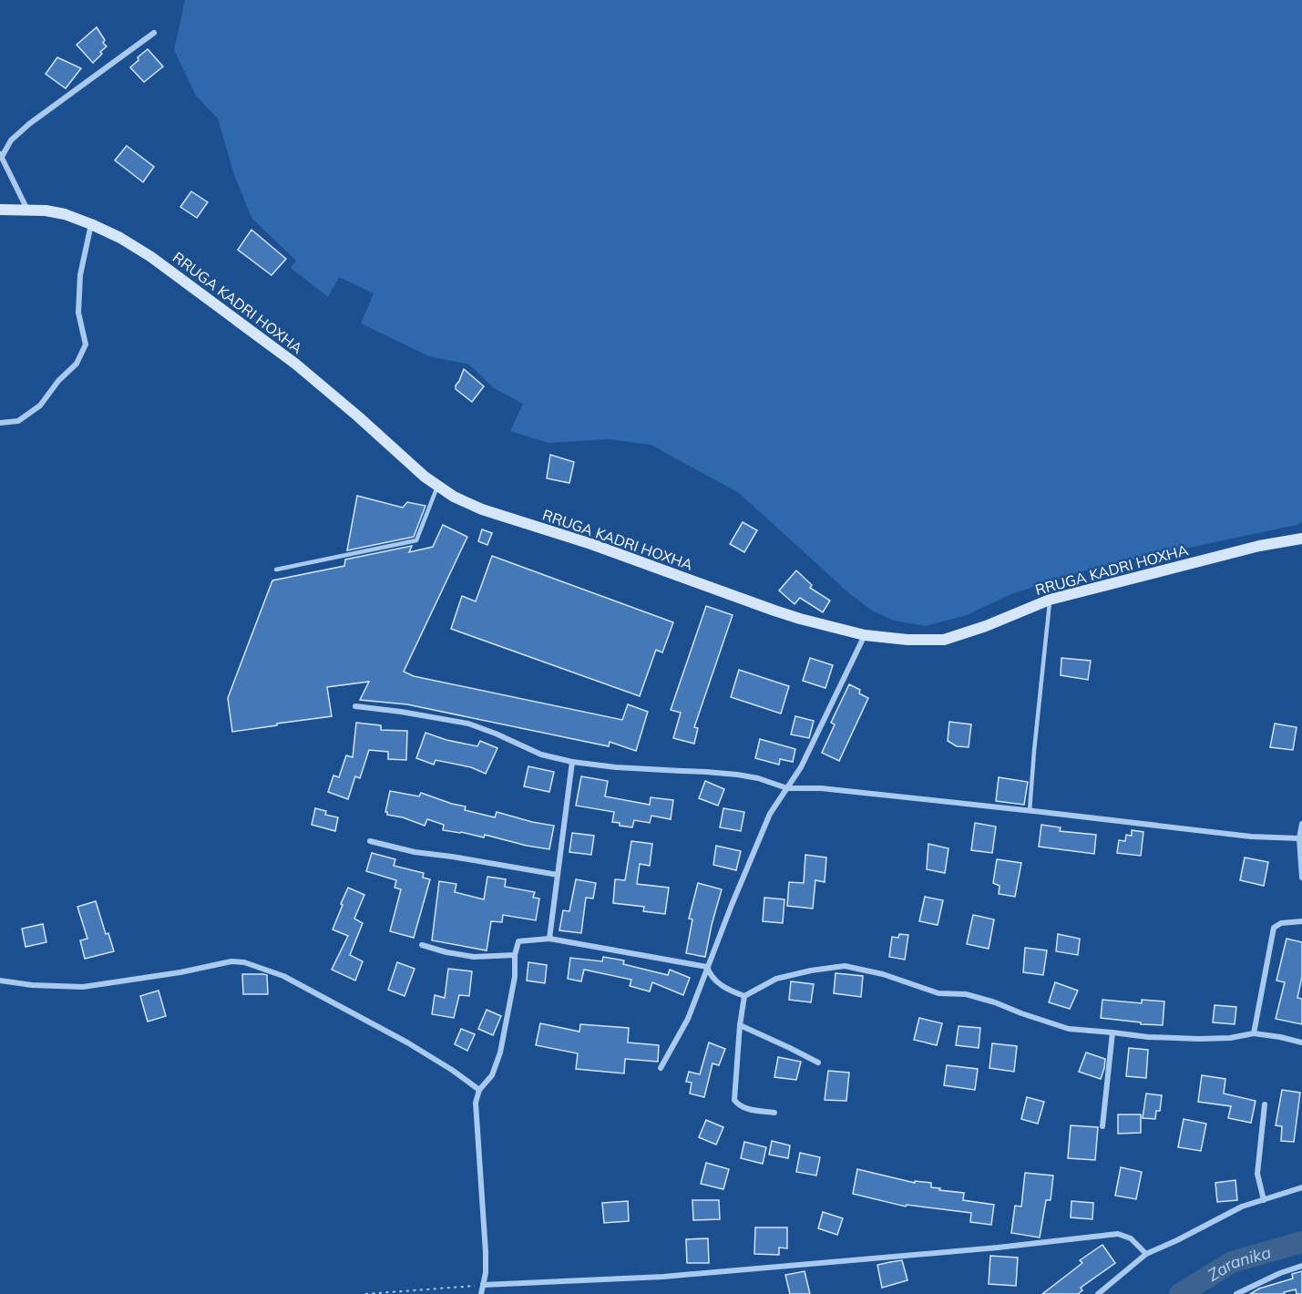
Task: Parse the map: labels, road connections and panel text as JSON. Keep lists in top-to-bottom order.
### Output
{
  "streets": {
    "main road": ["RRUGA KADRI HOXHA"]
  },
  "water": ["Zaranika"]
}
